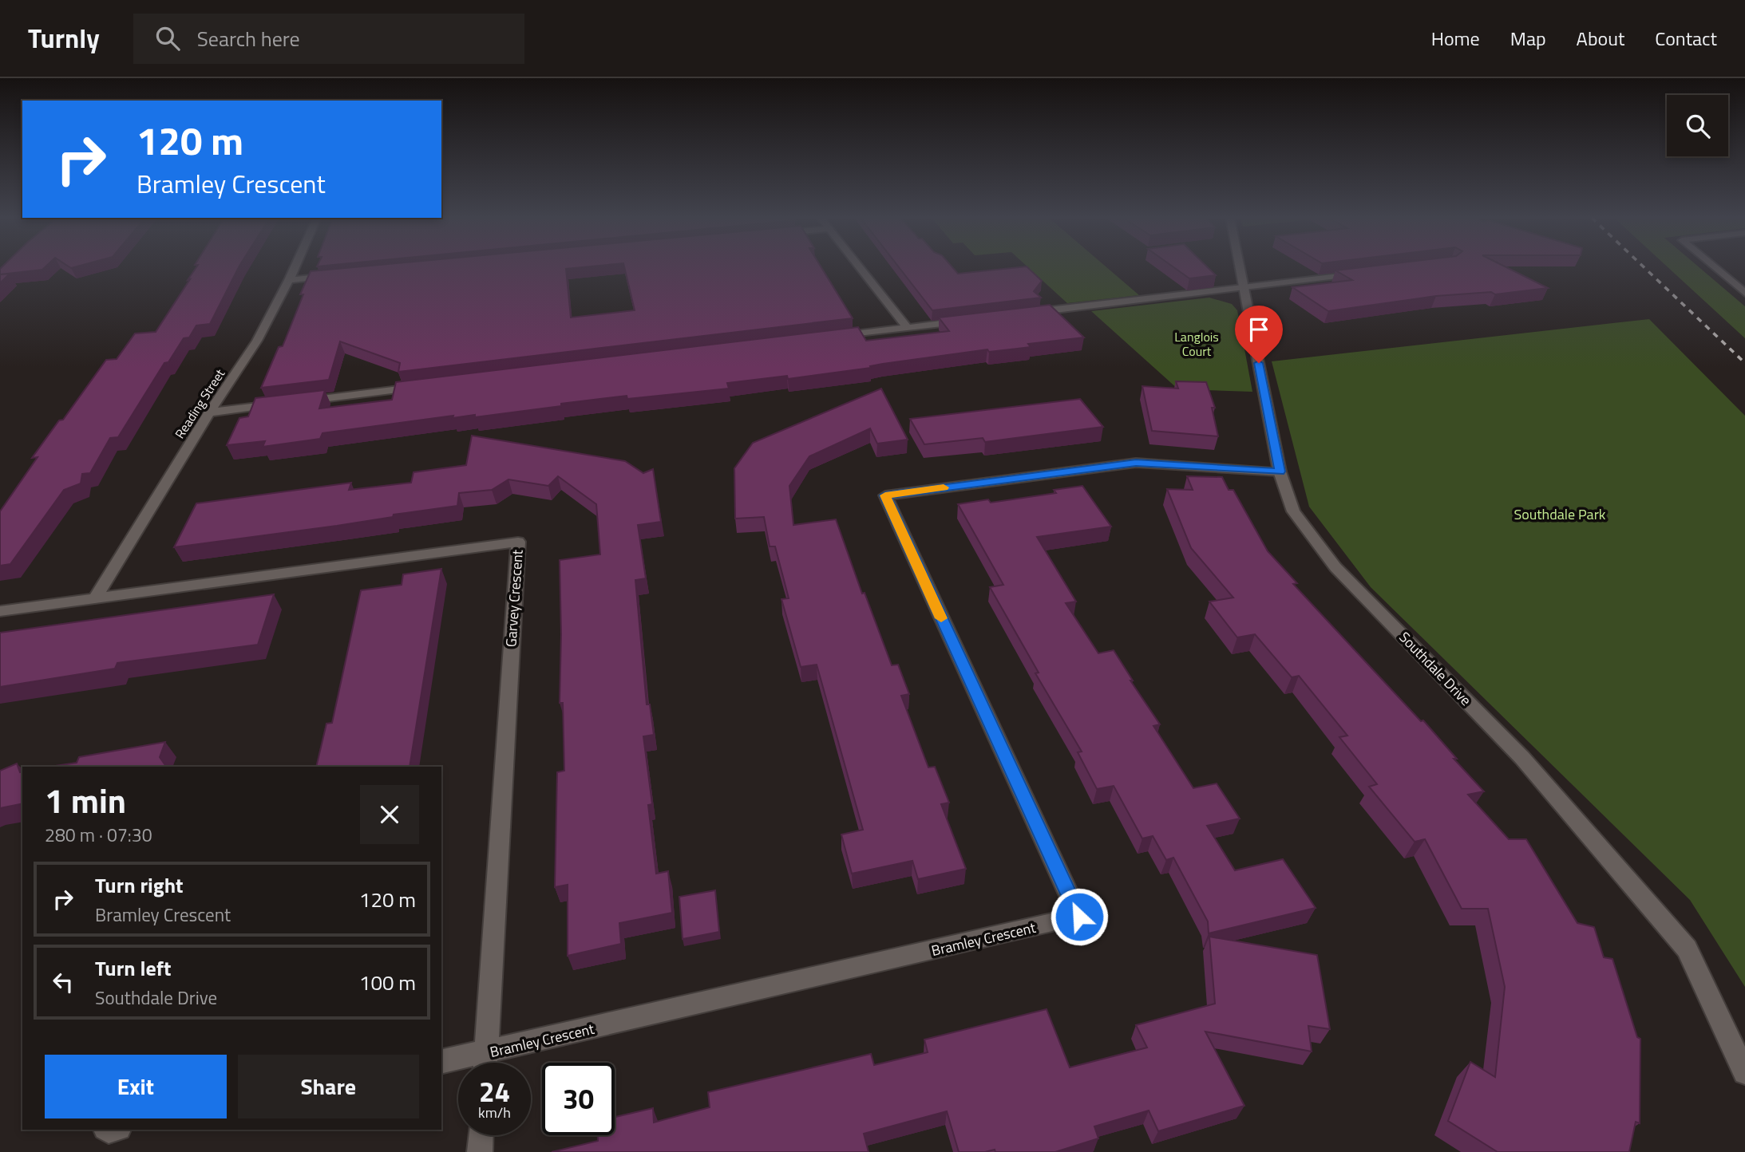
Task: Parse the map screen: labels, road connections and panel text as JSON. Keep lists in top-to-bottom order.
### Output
{
  "streets": {
    "street": [
      "Reading Street",
      "Garvey Crescent",
      "Southdale Drive",
      "Bramley Crescent"
    ]
  },
  "crossings": [
    ["Reading Street", "Garvey Crescent"],
    ["Garvey Crescent", "Bramley Crescent"],
    ["Southdale Drive", "Bramley Crescent"]
  ],
  "parks": ["Langlois Court", "Southdale Park"],
  "page": {
    "header": "Turnly",
    "search": "Search here",
    "nav": [
      "Home",
      "Map",
      "About",
      "Contact"
    ],
    "turn": ["120 m", "Bramley Crescent"],
    "heading": ["1 min", "280 m · 07:30"],
    "list": [
      {
        "name": "Turn right",
        "note": "Bramley Crescent",
        "value": "120 m"
      },
      {
        "name": "Turn left",
        "note": "Southdale Drive",
        "value": "100 m"
      }
    ],
    "buttons": ["Exit", "Share"],
    "speed": "24 km/h",
    "limit": "30"
  }
}
